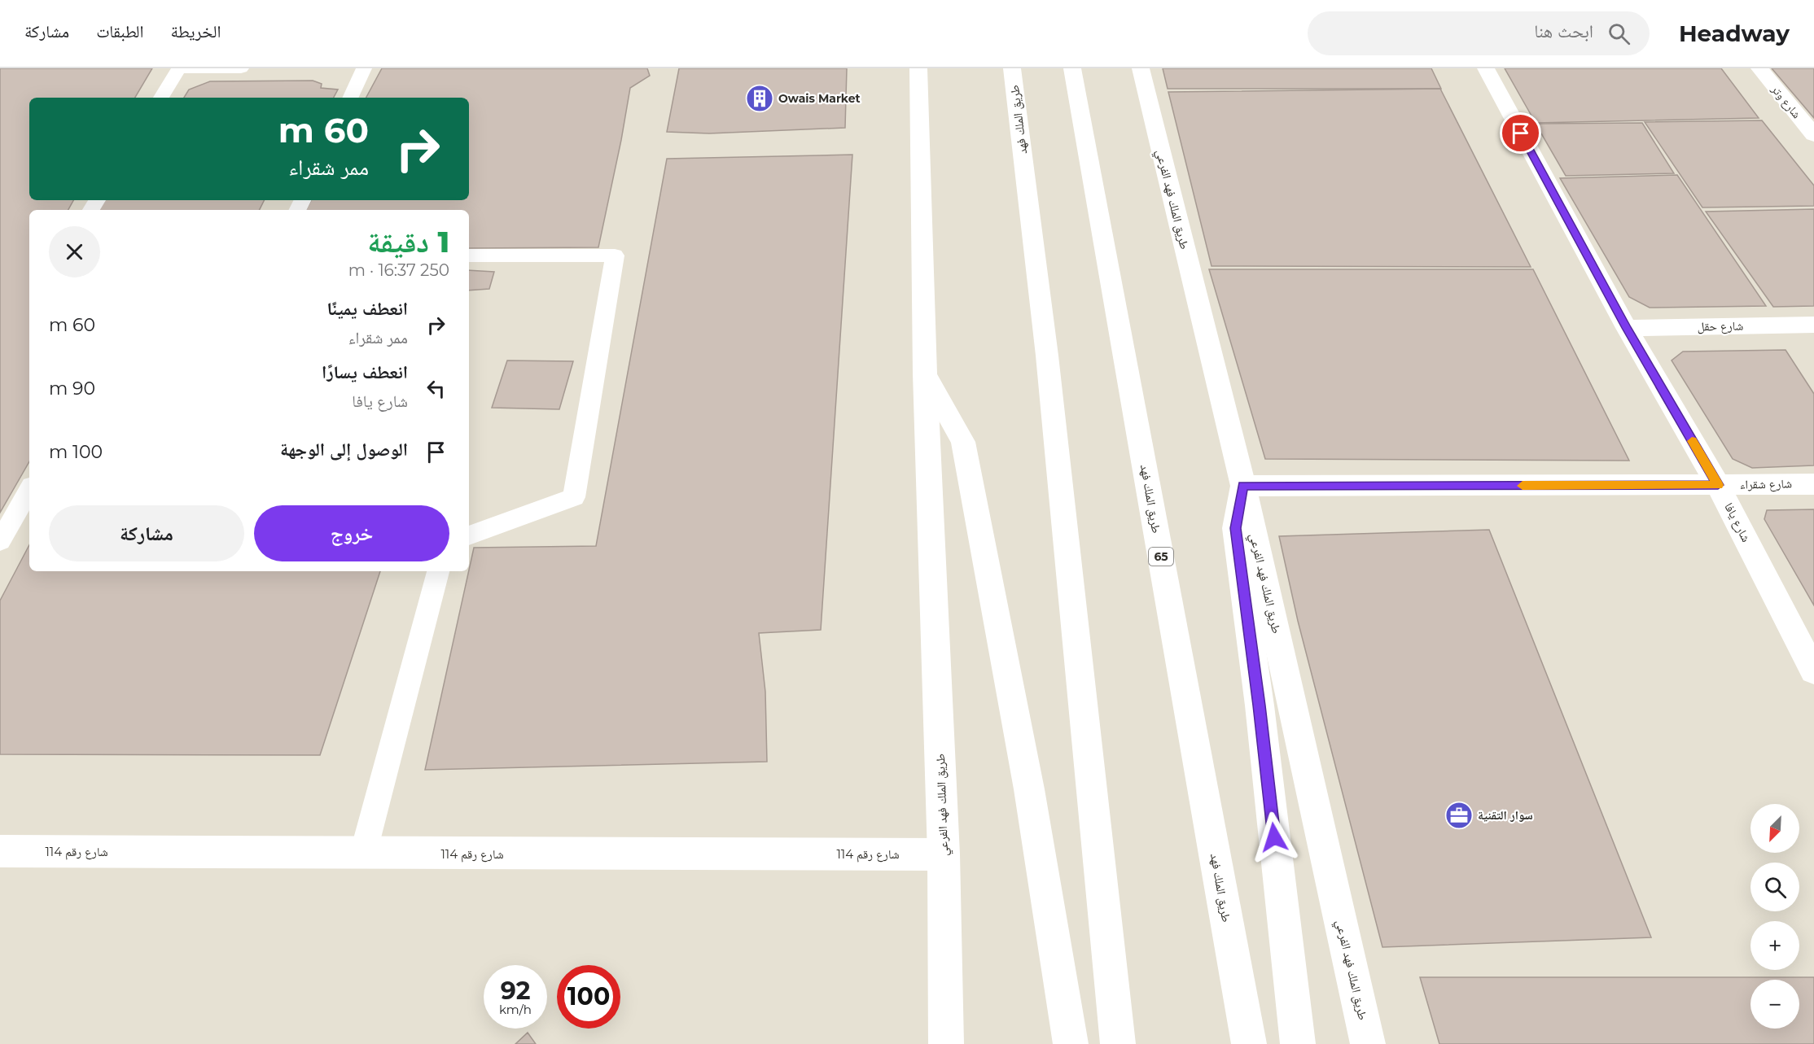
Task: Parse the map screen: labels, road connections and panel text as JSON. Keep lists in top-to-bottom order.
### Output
{
  "streets": {
    "main road": [
      "شارع وتر",
      "طريق الملك فهد",
      "طريق الملك فهد الفرعي",
      "شارع حقل",
      "شارع شقراء",
      "شارع يافا",
      "65",
      "شارع رقم 114"
    ]
  },
  "crossings": [
    ["طريق الملك فهد الفرعي", "شارع شقراء"],
    ["طريق الملك فهد الفرعي", "شارع رقم 114"],
    ["شارع حقل", "شارع يافا"],
    ["شارع شقراء", "شارع يافا"]
  ],
  "places": {
    "building": ["Owais Market"],
    "office": ["سوار التقنية"]
  },
  "north": "bottom left",
  "page": {
    "header": "Headway",
    "search": "ابحث هنا",
    "nav": ["الخريطة", "الطبقات", "مشاركة"],
    "turn": ["60 m", "ممر شقراء"],
    "heading": ["1 دقيقة", "250 m · 16:37"],
    "list": [
      {
        "name": "انعطف يمينًا",
        "note": "ممر شقراء",
        "value": "60 m"
      },
      {
        "name": "انعطف يسارًا",
        "note": "شارع يافا",
        "value": "90 m"
      },
      {
        "name": "الوصول إلى الوجهة",
        "value": "100 m"
      }
    ],
    "buttons": ["خروج", "مشاركة"],
    "map_buttons": ["+", "−"],
    "speed": "92 km/h",
    "limit": "100"
  }
}
